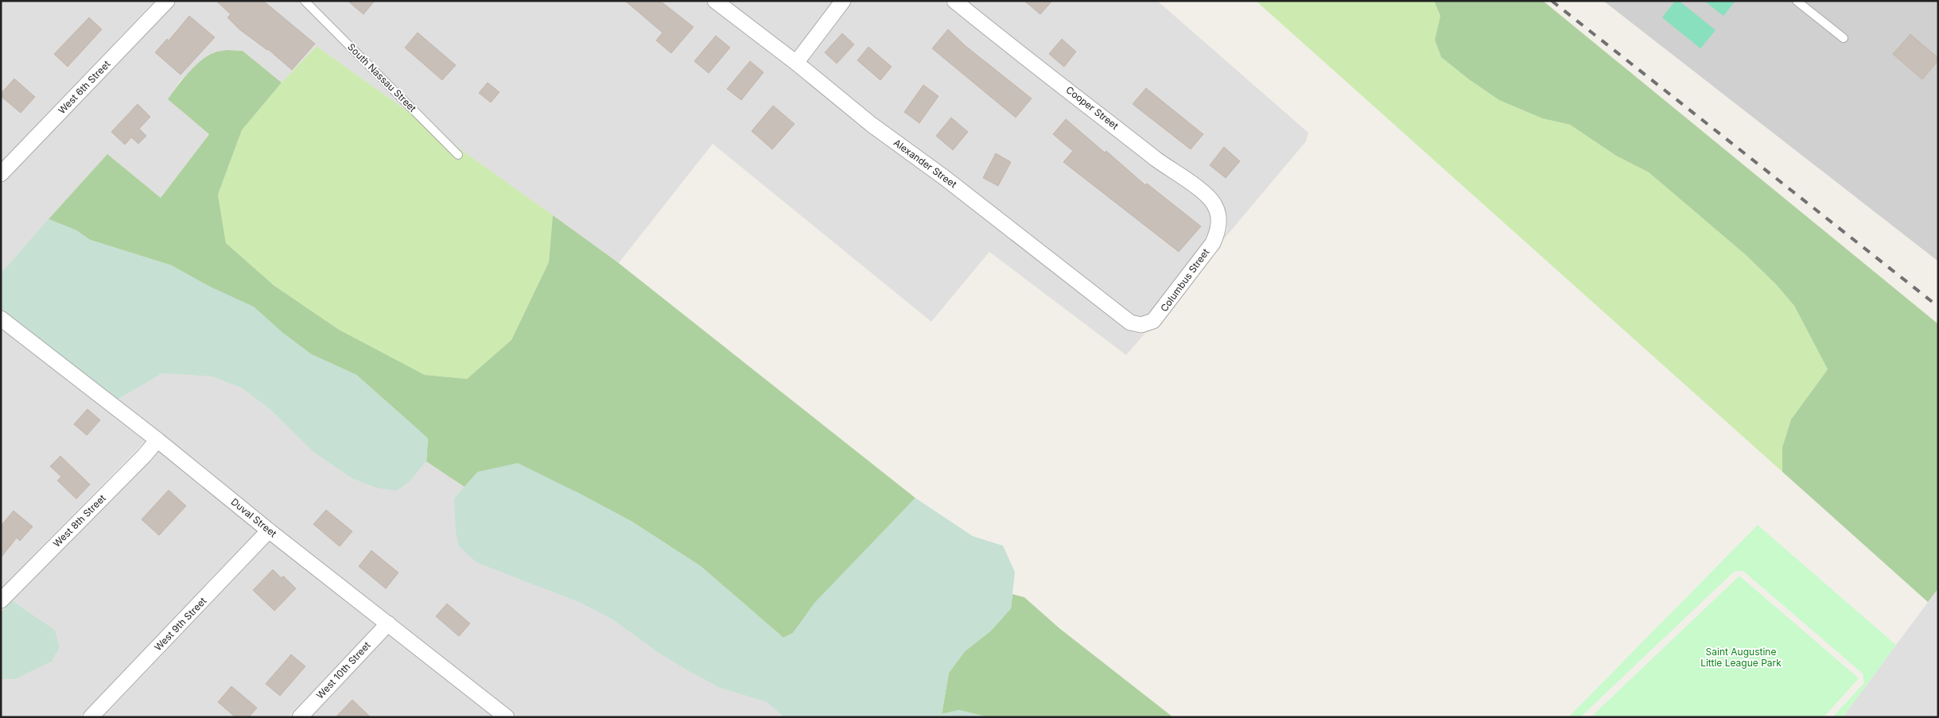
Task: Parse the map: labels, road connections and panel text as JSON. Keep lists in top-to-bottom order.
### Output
{
  "streets": {
    "street": [
      "West 6th Street",
      "Cooper Street",
      "Alexander Street",
      "Columbus Street",
      "Duval Street",
      "West 8th Street",
      "West 9th Street",
      "West 10th Street"
    ],
    "lane": ["South Nassau Street"]
  },
  "crossings": [
    ["Cooper Street", "Columbus Street"],
    ["Alexander Street", "Columbus Street"],
    ["Duval Street", "West 8th Street"],
    ["Duval Street", "West 9th Street"],
    ["Duval Street", "West 10th Street"]
  ],
  "parks": ["Saint Augustine Little League Park"]
}
